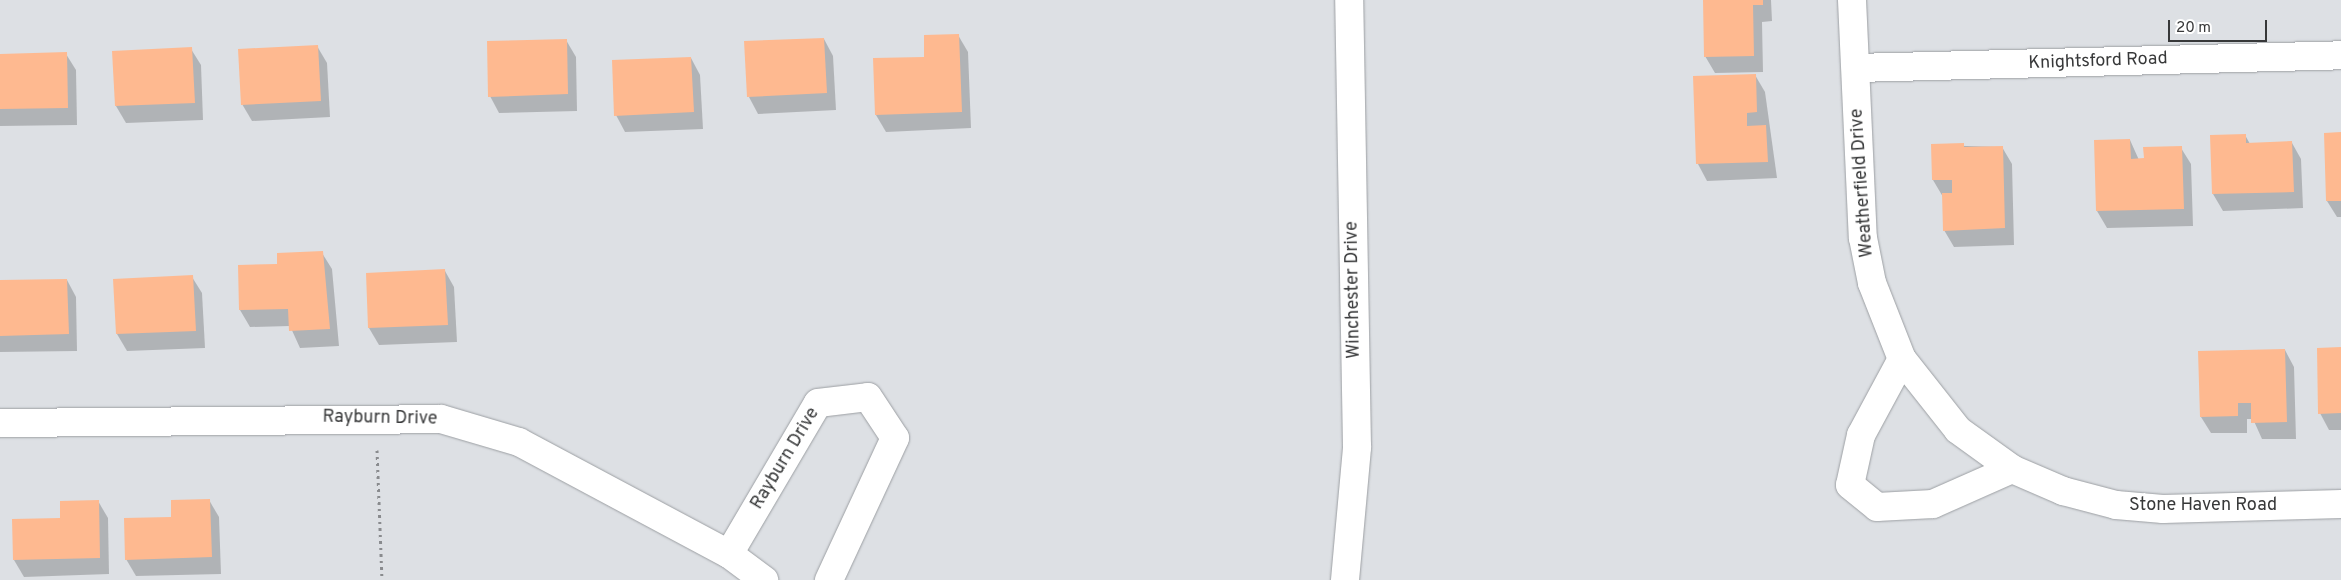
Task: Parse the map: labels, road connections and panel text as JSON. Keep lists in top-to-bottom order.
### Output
{
  "streets": {
    "street": [
      "Knightsford Road",
      "Weatherfield Drive",
      "Winchester Drive",
      "Rayburn Drive",
      "Stone Haven Road"
    ]
  },
  "crossings": [
    ["Knightsford Road", "Weatherfield Drive"],
    ["Weatherfield Drive", "Stone Haven Road"]
  ],
  "scale_bar": "20 m"
}
